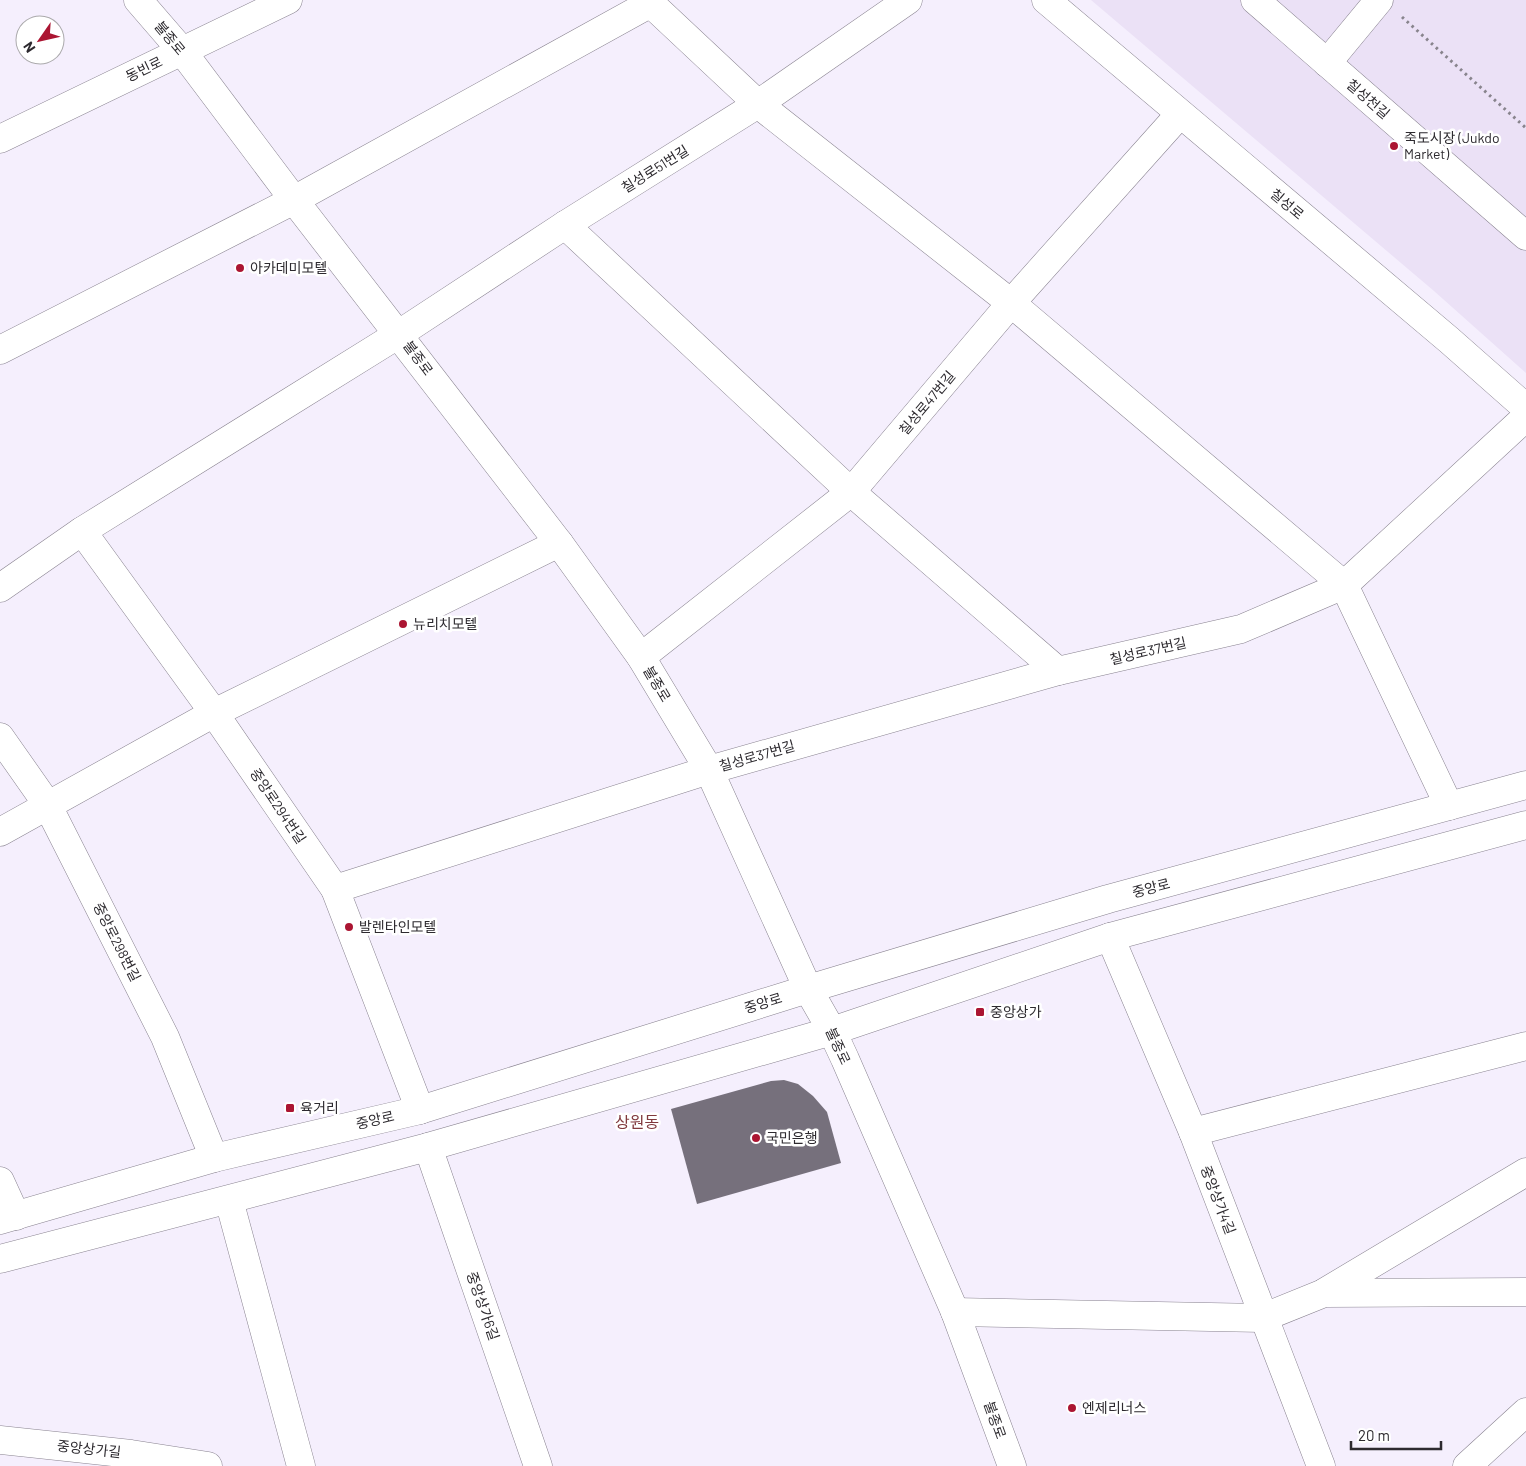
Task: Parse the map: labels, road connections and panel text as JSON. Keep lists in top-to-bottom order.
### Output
{
  "streets": {
    "street": [
      "불종로",
      "동빈로",
      "칠성천길",
      "칠성로51번길",
      "칠성로",
      "칠성로47번길",
      "칠성로37번길",
      "중앙로294번길",
      "중앙로",
      "중앙로298번길",
      "중앙상가4길",
      "중앙상가6길",
      "중앙상가길"
    ]
  },
  "crossings": [
    ["불종로", "동빈로"],
    ["불종로", "칠성로51번길"],
    ["불종로", "칠성로47번길"],
    ["불종로", "칠성로37번길"],
    ["불종로", "중앙로"],
    ["칠성로51번길", "중앙로294번길"],
    ["칠성로", "칠성로47번길"],
    ["칠성로37번길", "중앙로294번길"],
    ["중앙로294번길", "중앙로"],
    ["중앙로", "중앙로298번길"]
  ],
  "districts": ["상원동"],
  "places": {
    "other": [
      "죽도시장 (Jukdo Market)",
      "아카데미모텔",
      "뉴리치모텔",
      "발렌타인모텔",
      "국민은행",
      "엔제리너스"
    ],
    "transit": ["중앙상가", "육거리"]
  },
  "scale_bar": "20 m",
  "north": "bottom left"
}
